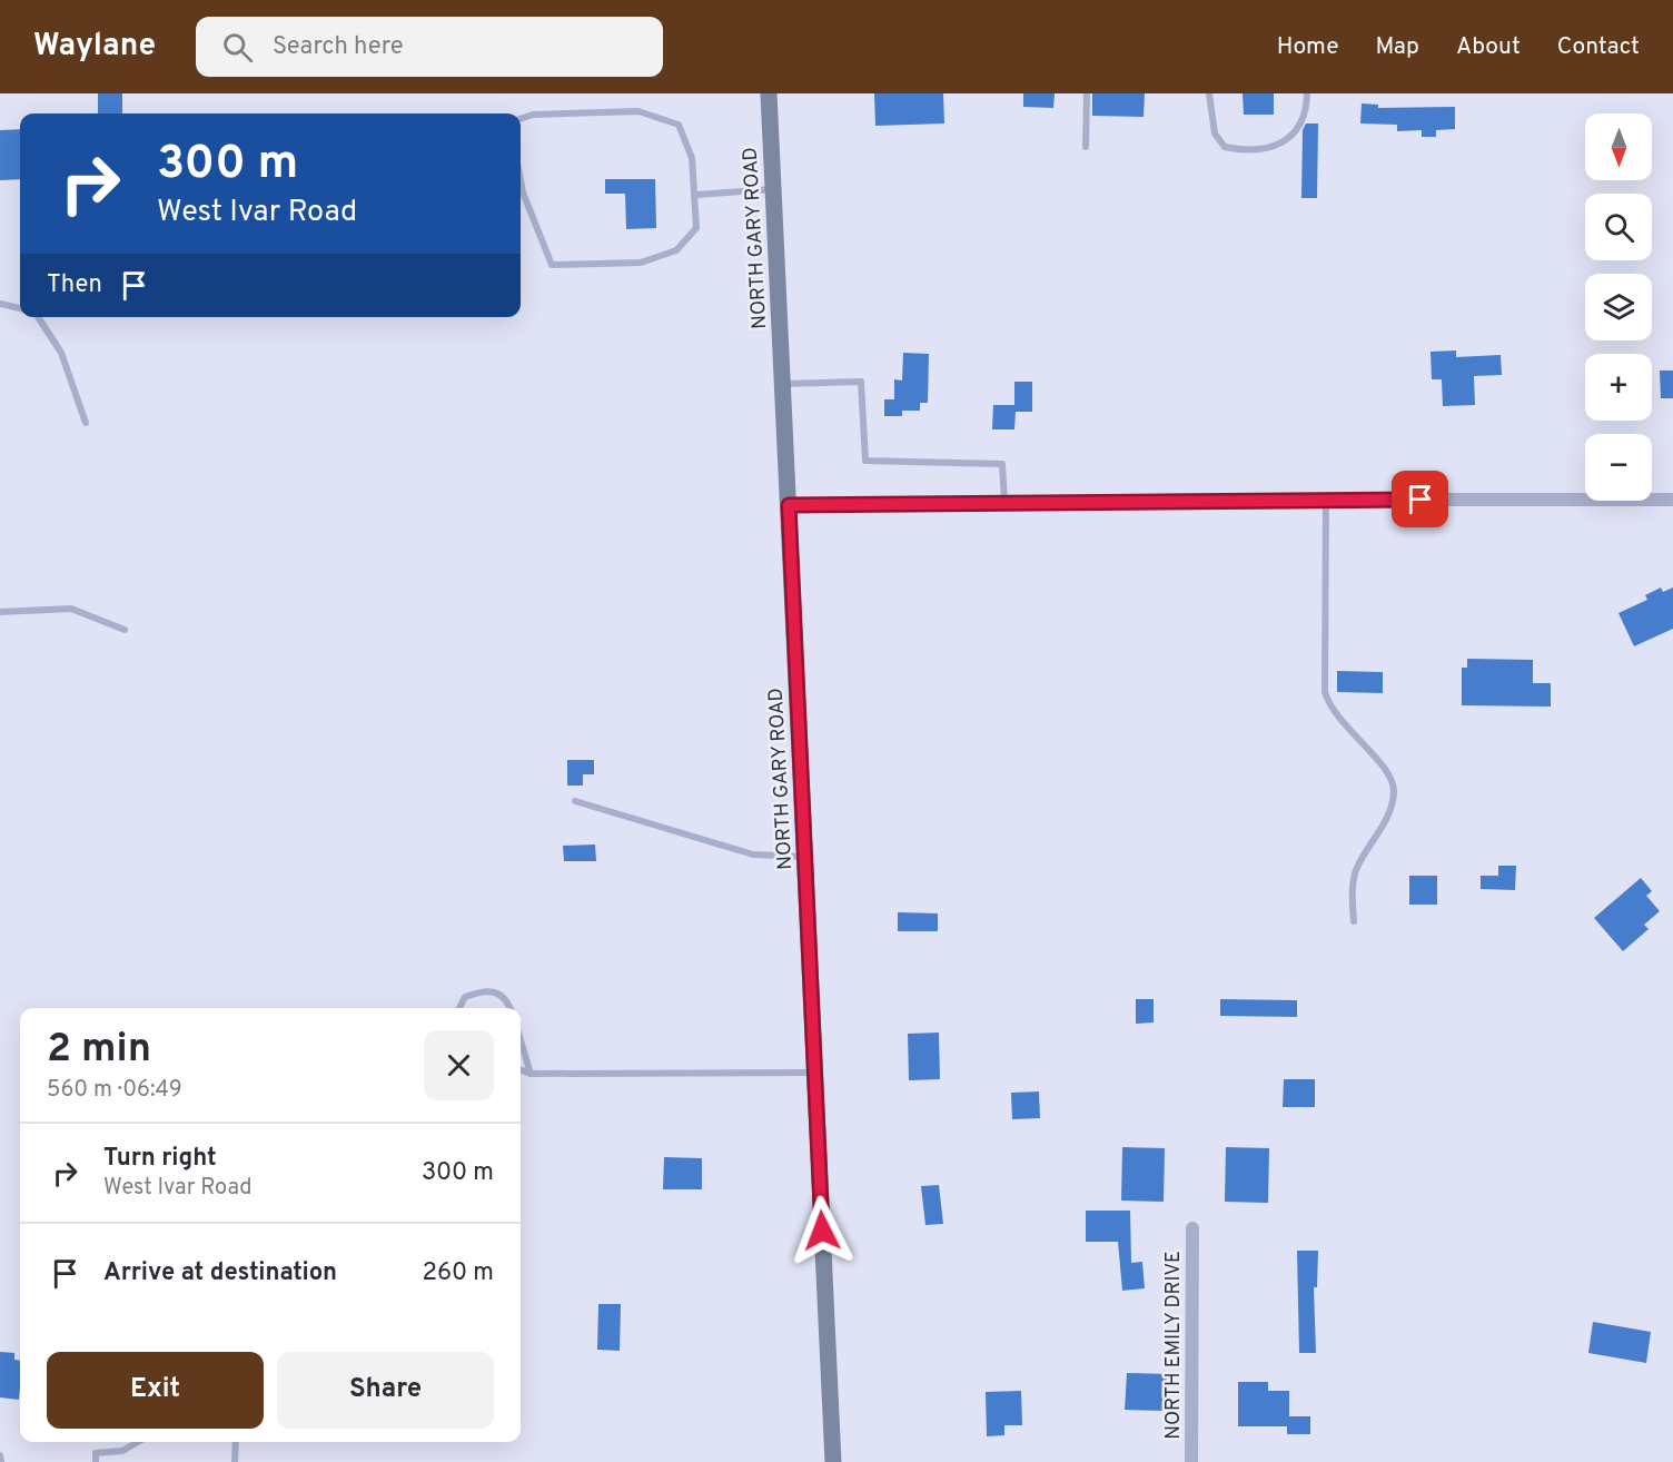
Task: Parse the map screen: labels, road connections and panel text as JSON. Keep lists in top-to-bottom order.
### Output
{
  "streets": {
    "street": ["NORTH GARY ROAD", "NORTH EMILY DRIVE"]
  },
  "north": "bottom",
  "page": {
    "header": "Waylane",
    "search": "Search here",
    "nav": [
      "Home",
      "Map",
      "About",
      "Contact"
    ],
    "map_buttons": ["+", "−"],
    "turn": ["300 m", "West Ivar Road"],
    "then": "Then",
    "heading": ["2 min", "560 m · 06:49"],
    "list": [
      {
        "name": "Turn right",
        "note": "West Ivar Road",
        "value": "300 m"
      },
      {
        "name": "Arrive at destination",
        "value": "260 m"
      }
    ],
    "buttons": ["Exit", "Share"]
  }
}
